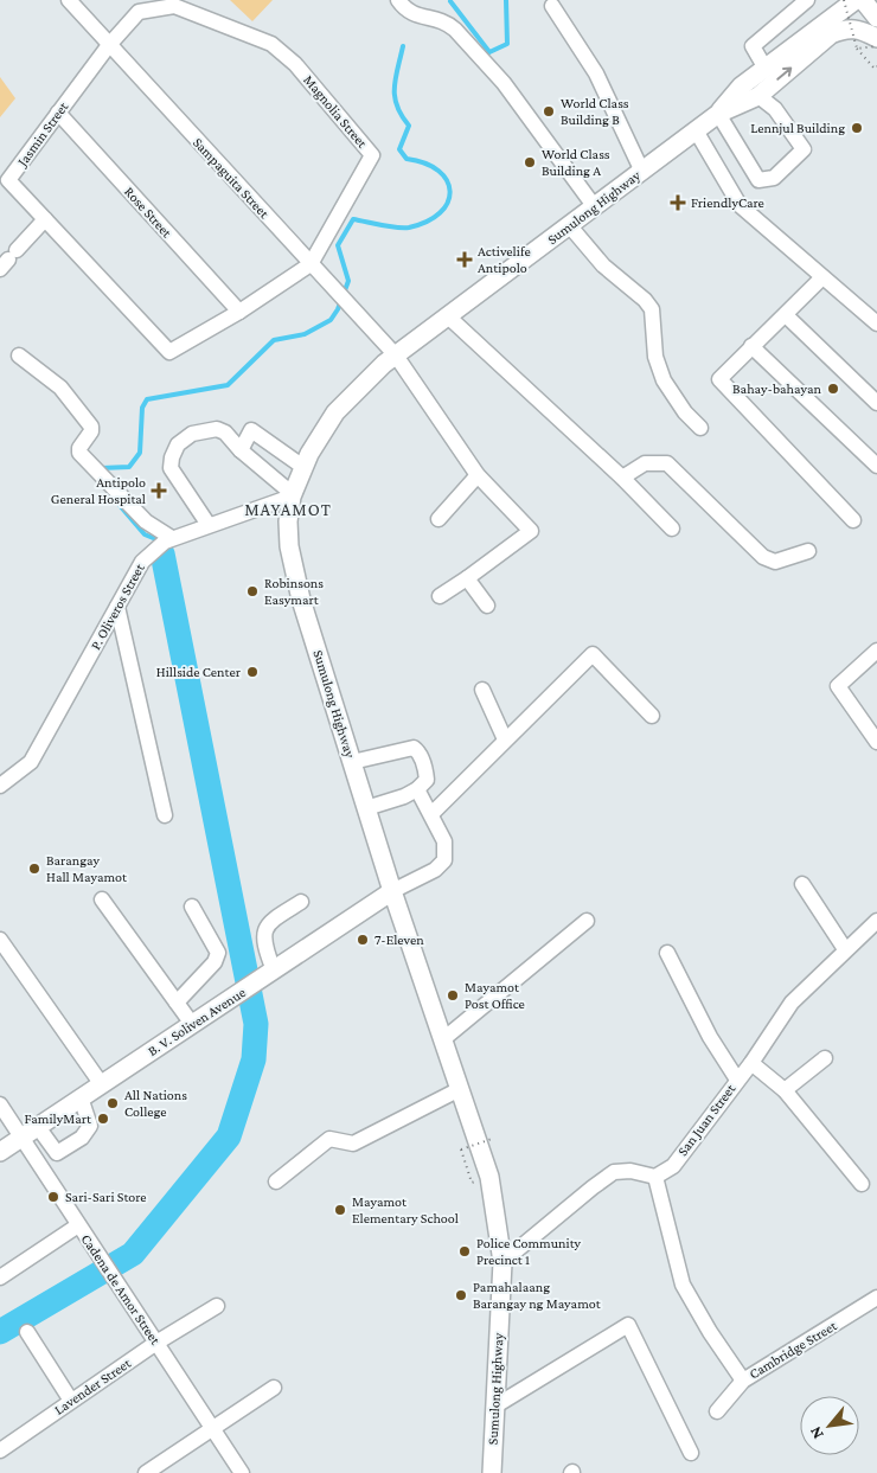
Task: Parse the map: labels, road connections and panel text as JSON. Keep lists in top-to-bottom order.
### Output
{
  "streets": {
    "main road": ["Sumulong Highway", "B. V. Soliven Avenue"],
    "street": [
      "Magnolia Street",
      "Jasmin Street",
      "Sampaguita Street",
      "Rose Street",
      "P. Oliveros Street",
      "San Juan Street",
      "Cadena de Amor Street",
      "Cambridge Street",
      "Lavender Street"
    ]
  },
  "crossings": [
    ["Magnolia Street", "Jasmin Street"],
    ["Magnolia Street", "Sampaguita Street"],
    ["Magnolia Street", "Rose Street"],
    ["Jasmin Street", "Sampaguita Street"],
    ["Jasmin Street", "Rose Street"],
    ["Sampaguita Street", "Sumulong Highway"],
    ["Sumulong Highway", "P. Oliveros Street"],
    ["Sumulong Highway", "B. V. Soliven Avenue"],
    ["B. V. Soliven Avenue", "Cadena de Amor Street"],
    ["Cadena de Amor Street", "Lavender Street"]
  ],
  "districts": ["MAYAMOT"],
  "places": {
    "other": [
      "World Class Building B",
      "Lennjul Building",
      "World Class Building A",
      "Bahay-bahayan",
      "Robinsons Easymart",
      "Hillside Center",
      "Barangay Hall Mayamot",
      "7-Eleven",
      "Mayamot Post Office",
      "All Nations College",
      "FamilyMart",
      "Sari-Sari Store",
      "Mayamot Elementary School",
      "Police Community Precinct 1",
      "Pamahalaang Barangay ng Mayamot"
    ],
    "health": ["FriendlyCare", "Activelife Antipolo", "Antipolo General Hospital"]
  },
  "north": "bottom left"
}
